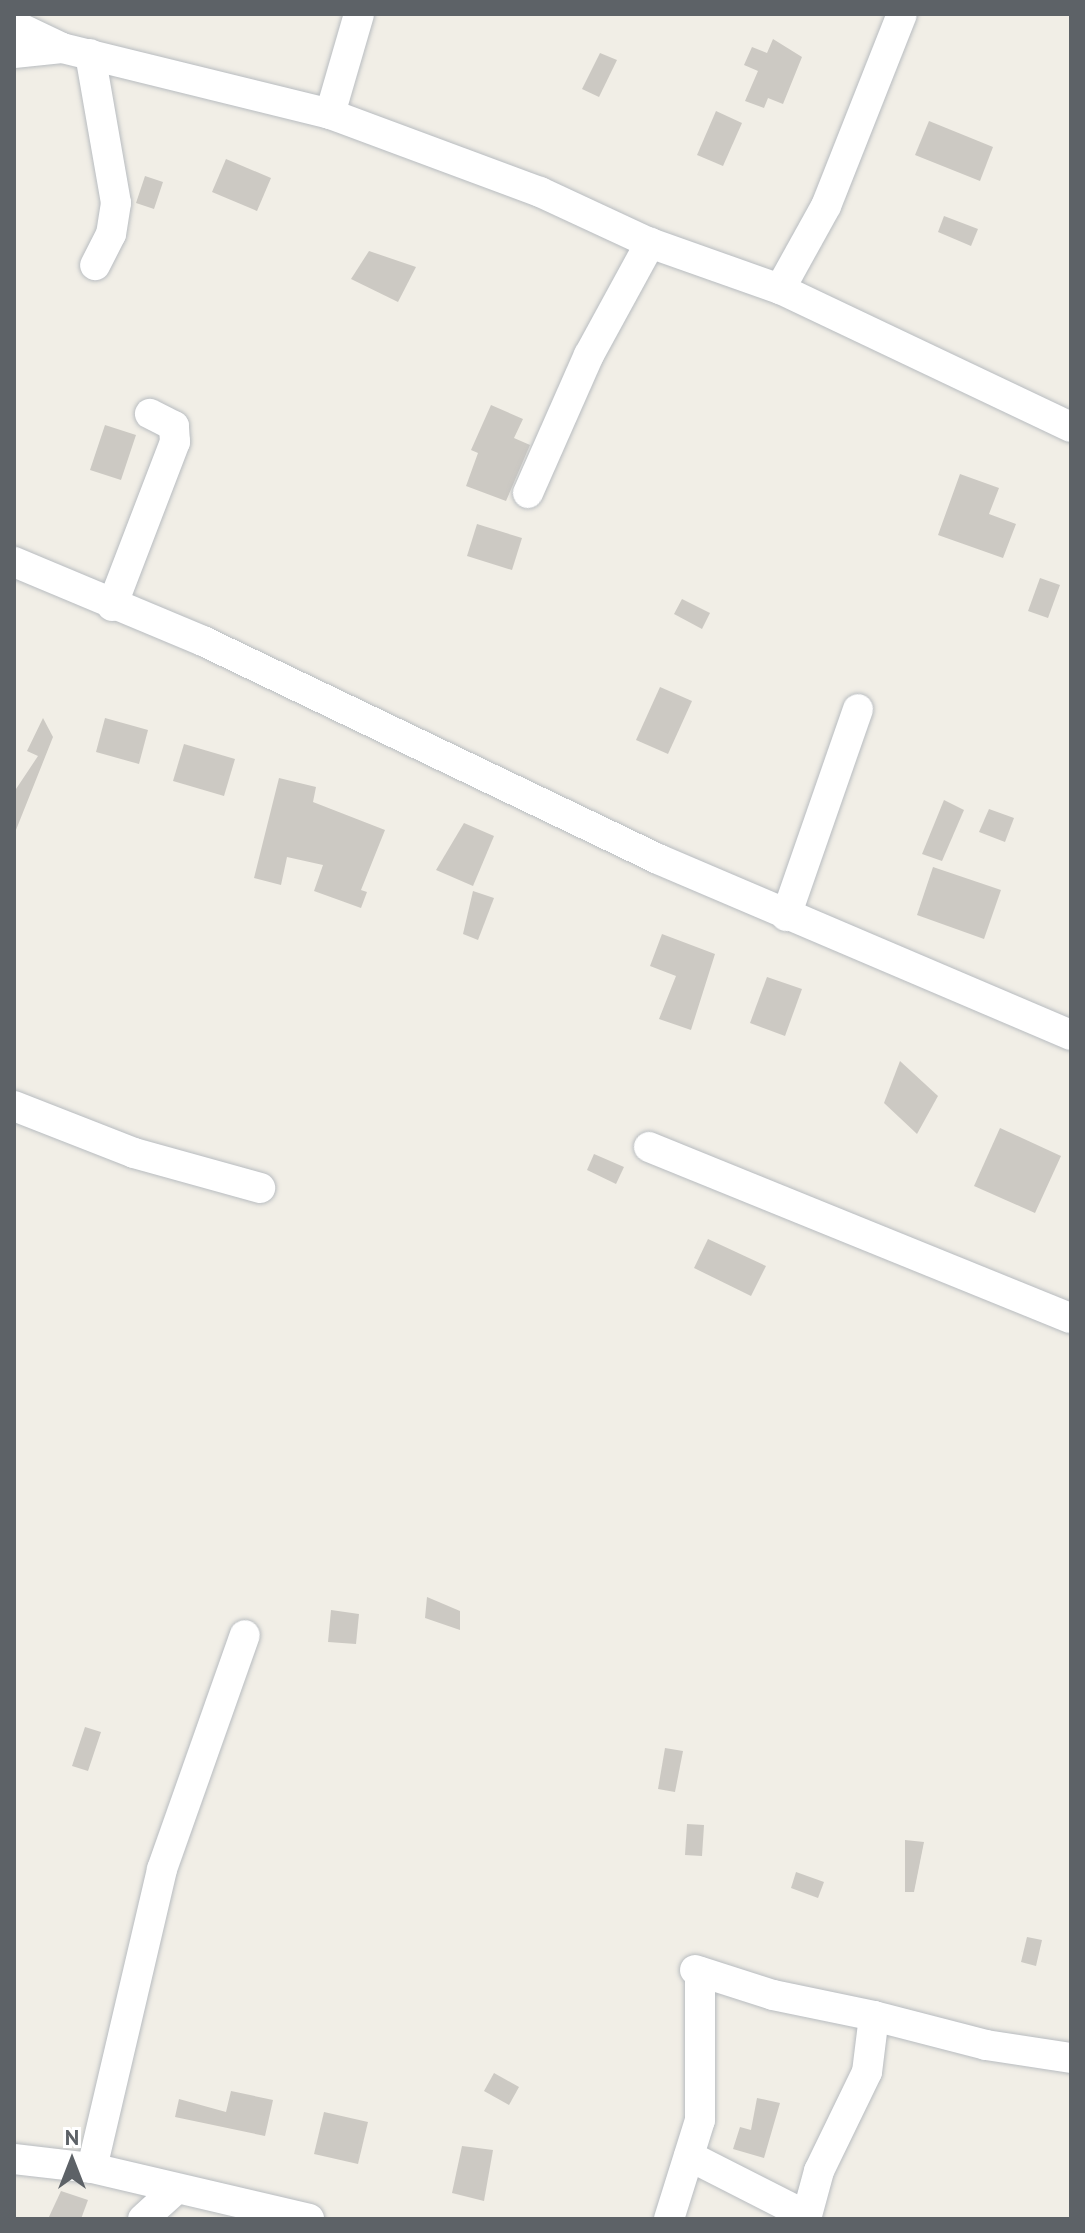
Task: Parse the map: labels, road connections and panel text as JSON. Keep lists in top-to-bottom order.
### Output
{
  "north": "top"
}
